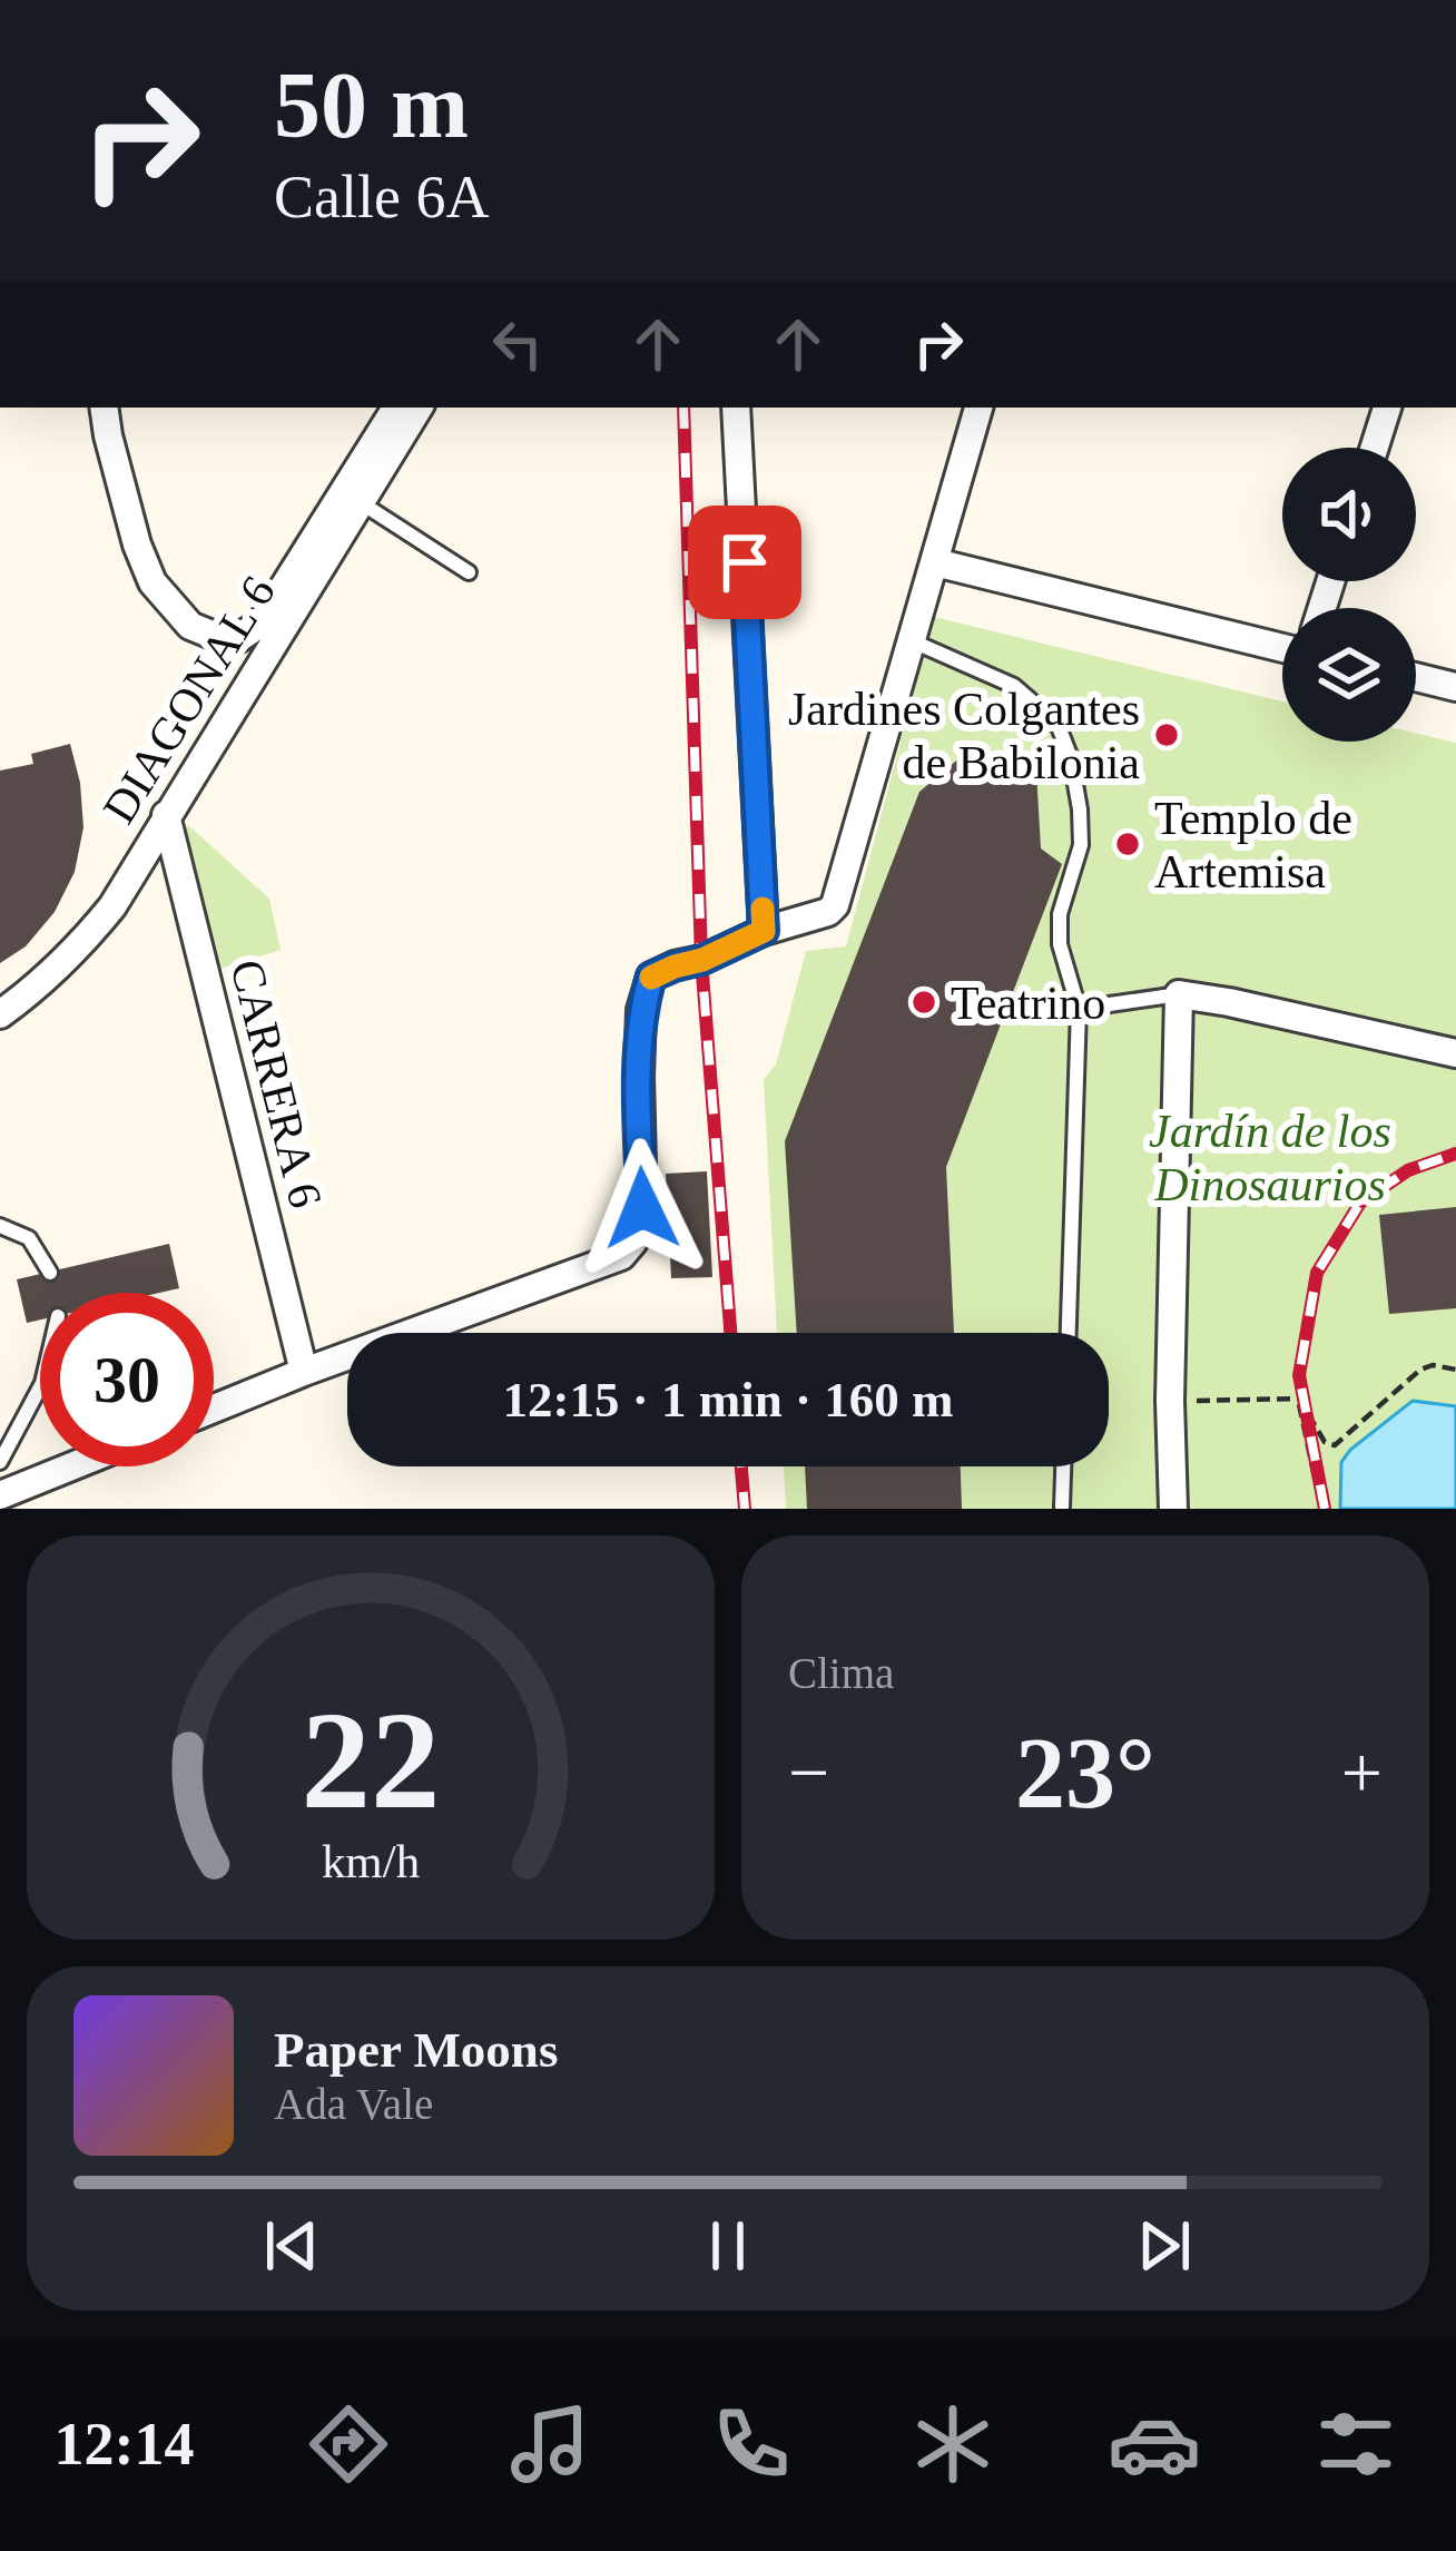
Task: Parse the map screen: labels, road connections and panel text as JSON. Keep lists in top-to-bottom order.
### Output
{
  "streets": {
    "street": ["DIAGONAL 6", "CARRERA 6"]
  },
  "crossings": [
    ["DIAGONAL 6", "CARRERA 6"]
  ],
  "parks": ["Jardín de los Dinosaurios"],
  "places": ["Jardines Colgantes de Babilonia", "Templo de Artemisa", "Teatrino"],
  "page": {
    "turn": ["50 m", "Calle 6A"],
    "limit": "30",
    "trip": "12:15 · 1 min · 160 m",
    "tile": "Clima",
    "heat": ["−", "23°", "+"],
    "song": ["Paper Moons", "Ada Vale"],
    "tabs": "12:14",
    "gauge": ["22", "km/h"]
  }
}
